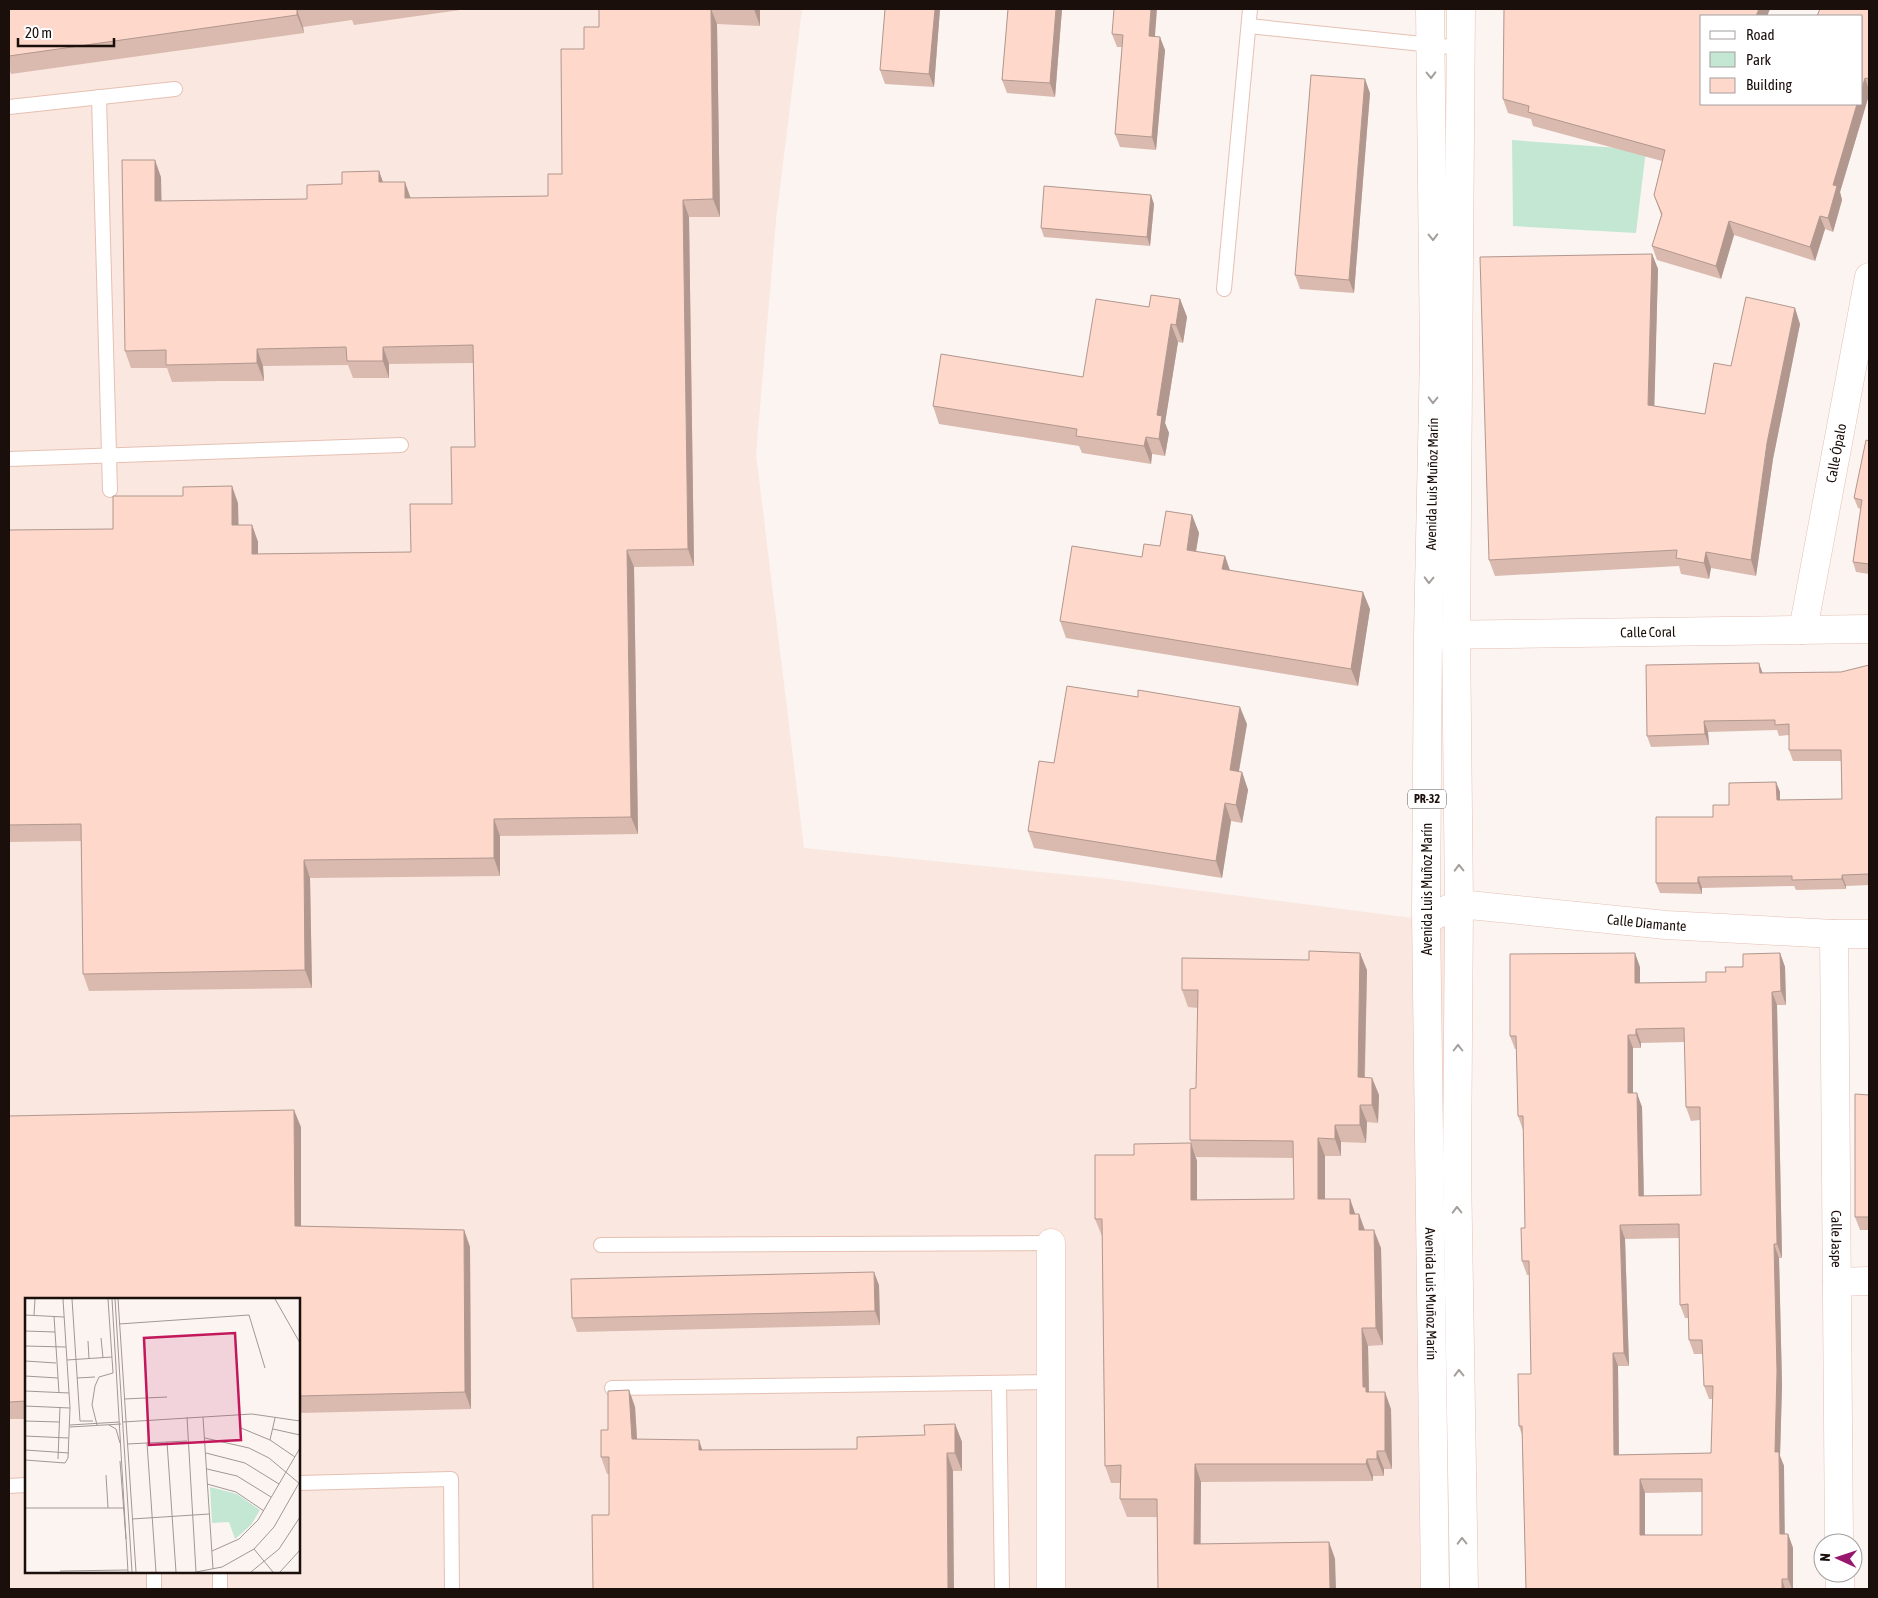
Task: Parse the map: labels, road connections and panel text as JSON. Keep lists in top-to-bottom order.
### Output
{
  "streets": {
    "main road": [
      "Calle Ópalo",
      "Avenida Luis Muñoz Marín",
      "Calle Coral",
      "PR-32",
      "Calle Diamante",
      "Calle Jaspe"
    ]
  },
  "crossings": [
    ["Calle Ópalo", "Calle Coral"],
    ["Avenida Luis Muñoz Marín", "Calle Coral"],
    ["Avenida Luis Muñoz Marín", "Calle Diamante"],
    ["Calle Diamante", "Calle Jaspe"]
  ],
  "legend": ["Road", "Park", "Building"],
  "scale_bar": "20 m",
  "north": "left"
}
